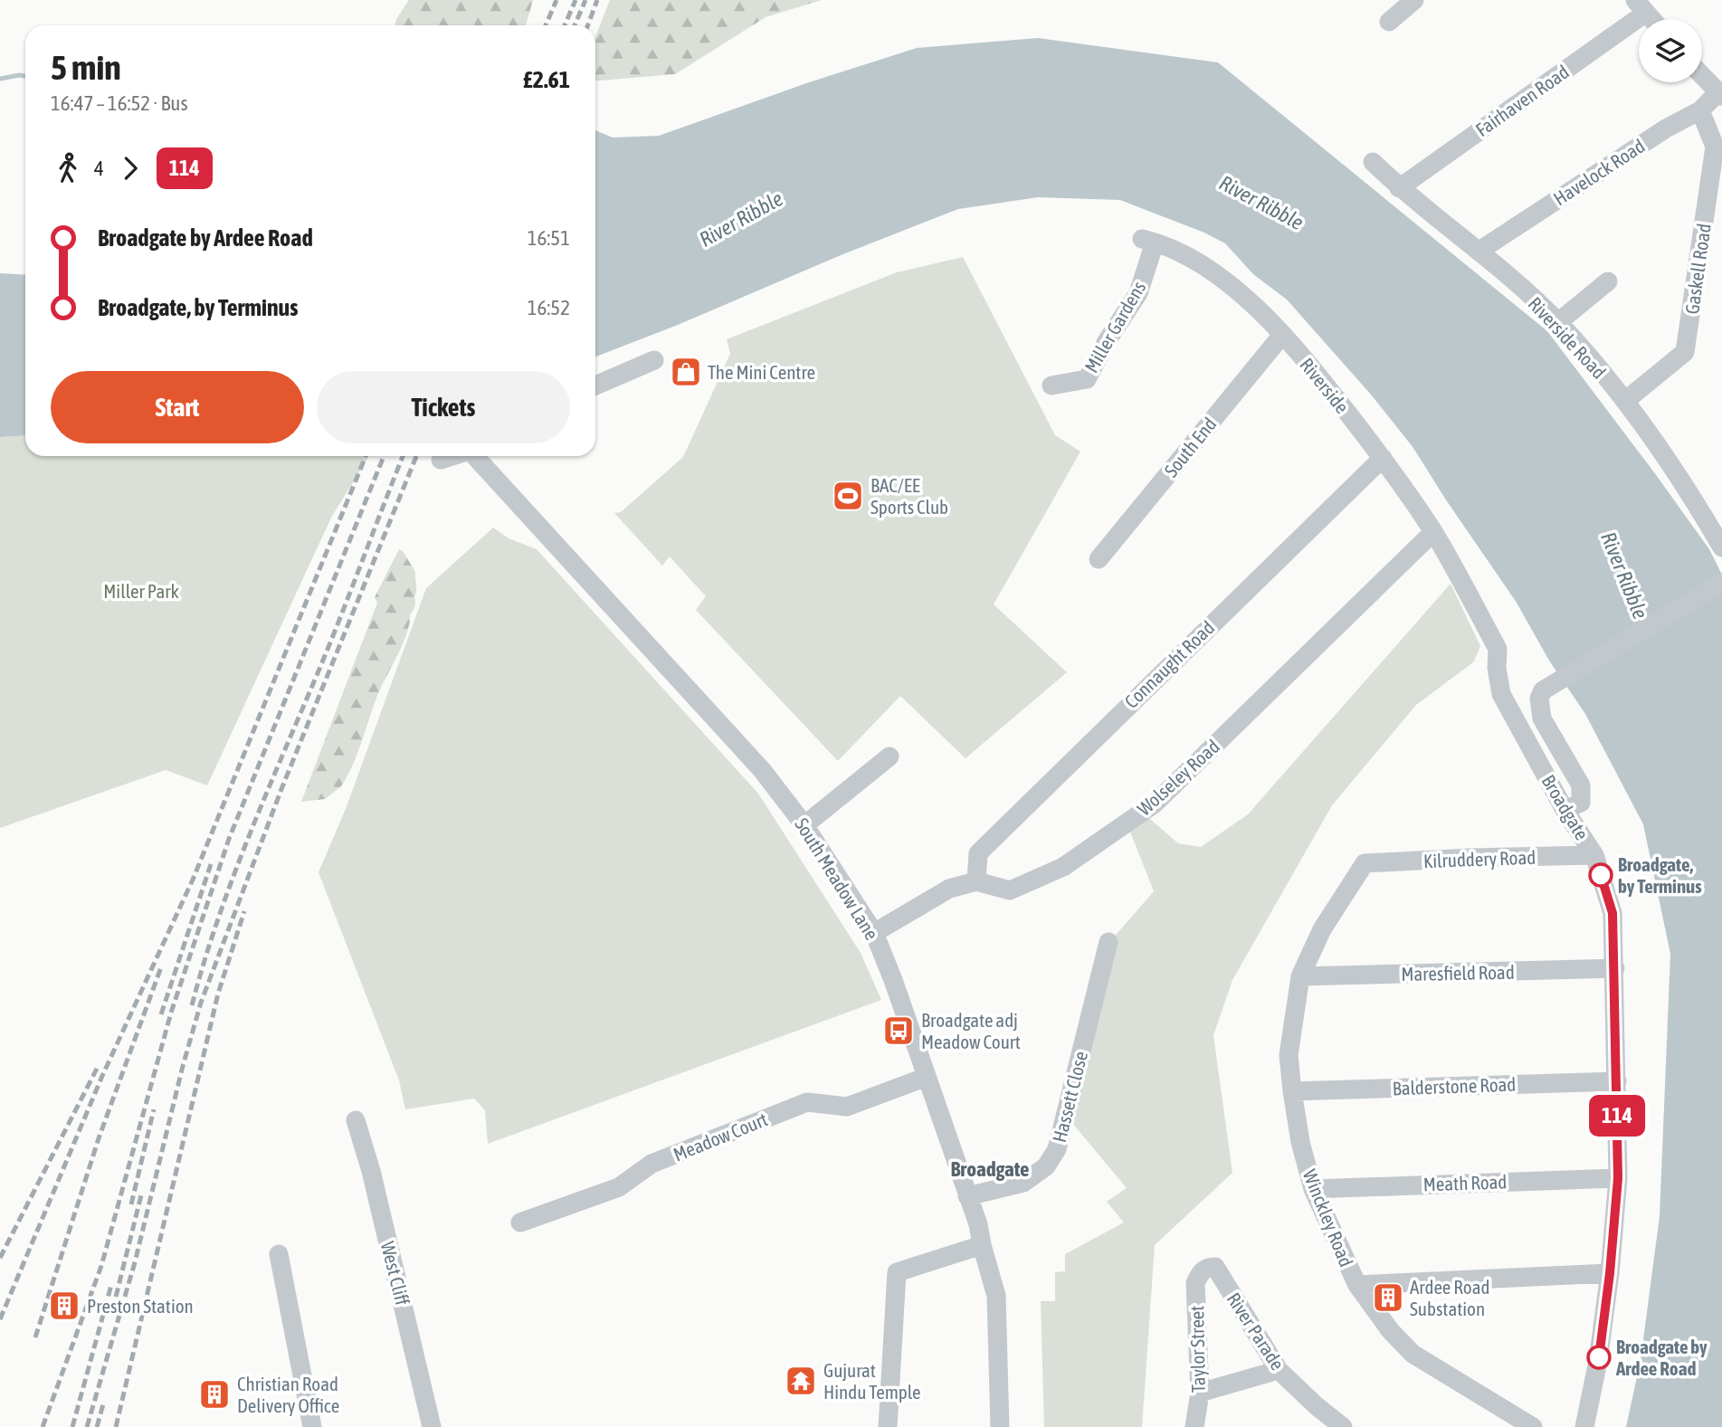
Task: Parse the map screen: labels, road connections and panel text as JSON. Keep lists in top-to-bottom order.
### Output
{
  "streets": {
    "street": [
      "Fairhaven Road",
      "Havelock Road",
      "Gaskell Road",
      "Miller Gardens",
      "Riverside Road",
      "Riverside",
      "South End",
      "Connaught Road",
      "Wolseley Road",
      "Broadgate",
      "Kilruddery Road",
      "South Meadow Lane",
      "Maresfield Road",
      "Balderstone Road",
      "Hassett Close",
      "Meadow Court",
      "Meath Road",
      "Winckley Road",
      "West Cliff",
      "River Parade",
      "Taylor Street"
    ]
  },
  "crossings": [
    ["Fairhaven Road", "Riverside Road"],
    ["Havelock Road", "Gaskell Road"],
    ["Havelock Road", "Riverside Road"],
    ["Gaskell Road", "Riverside Road"],
    ["Miller Gardens", "Riverside"],
    ["Riverside", "South End"],
    ["Riverside", "Connaught Road"],
    ["Riverside", "Wolseley Road"],
    ["Riverside", "Broadgate"],
    ["Connaught Road", "Wolseley Road"],
    ["Broadgate", "Kilruddery Road"],
    ["Broadgate", "Maresfield Road"],
    ["Broadgate", "Balderstone Road"],
    ["Broadgate", "Meath Road"],
    ["Kilruddery Road", "Winckley Road"],
    ["South Meadow Lane", "Hassett Close"],
    ["South Meadow Lane", "Meadow Court"],
    ["Maresfield Road", "Winckley Road"],
    ["Balderstone Road", "Winckley Road"],
    ["Meath Road", "Winckley Road"],
    ["River Parade", "Taylor Street"]
  ],
  "districts": ["Broadgate"],
  "water": ["River Ribble"],
  "parks": ["Miller Park"],
  "places": {
    "shop": ["The Mini Centre"],
    "sports": ["BAC/EE Sports Club"],
    "other": ["Broadgate, by Terminus", "Broadgate by Ardee Road"],
    "bus stop": ["Broadgate adj Meadow Court"],
    "building": ["Ardee Road Substation", "Preston Station", "Christian Road Delivery Office"],
    "temple": ["Gujurat Hindu Temple"]
  },
  "lines": ["bus line 114"],
  "page": {
    "on_map": "114",
    "heading": ["5 min", "16:47 – 16:52 · Bus", "£2.61"],
    "legs": ["4", "114"],
    "list": [
      {
        "name": "Broadgate by Ardee Road",
        "value": "16:51"
      },
      {
        "name": "Broadgate, by Terminus",
        "value": "16:52"
      }
    ],
    "buttons": ["Start", "Tickets"]
  }
}
